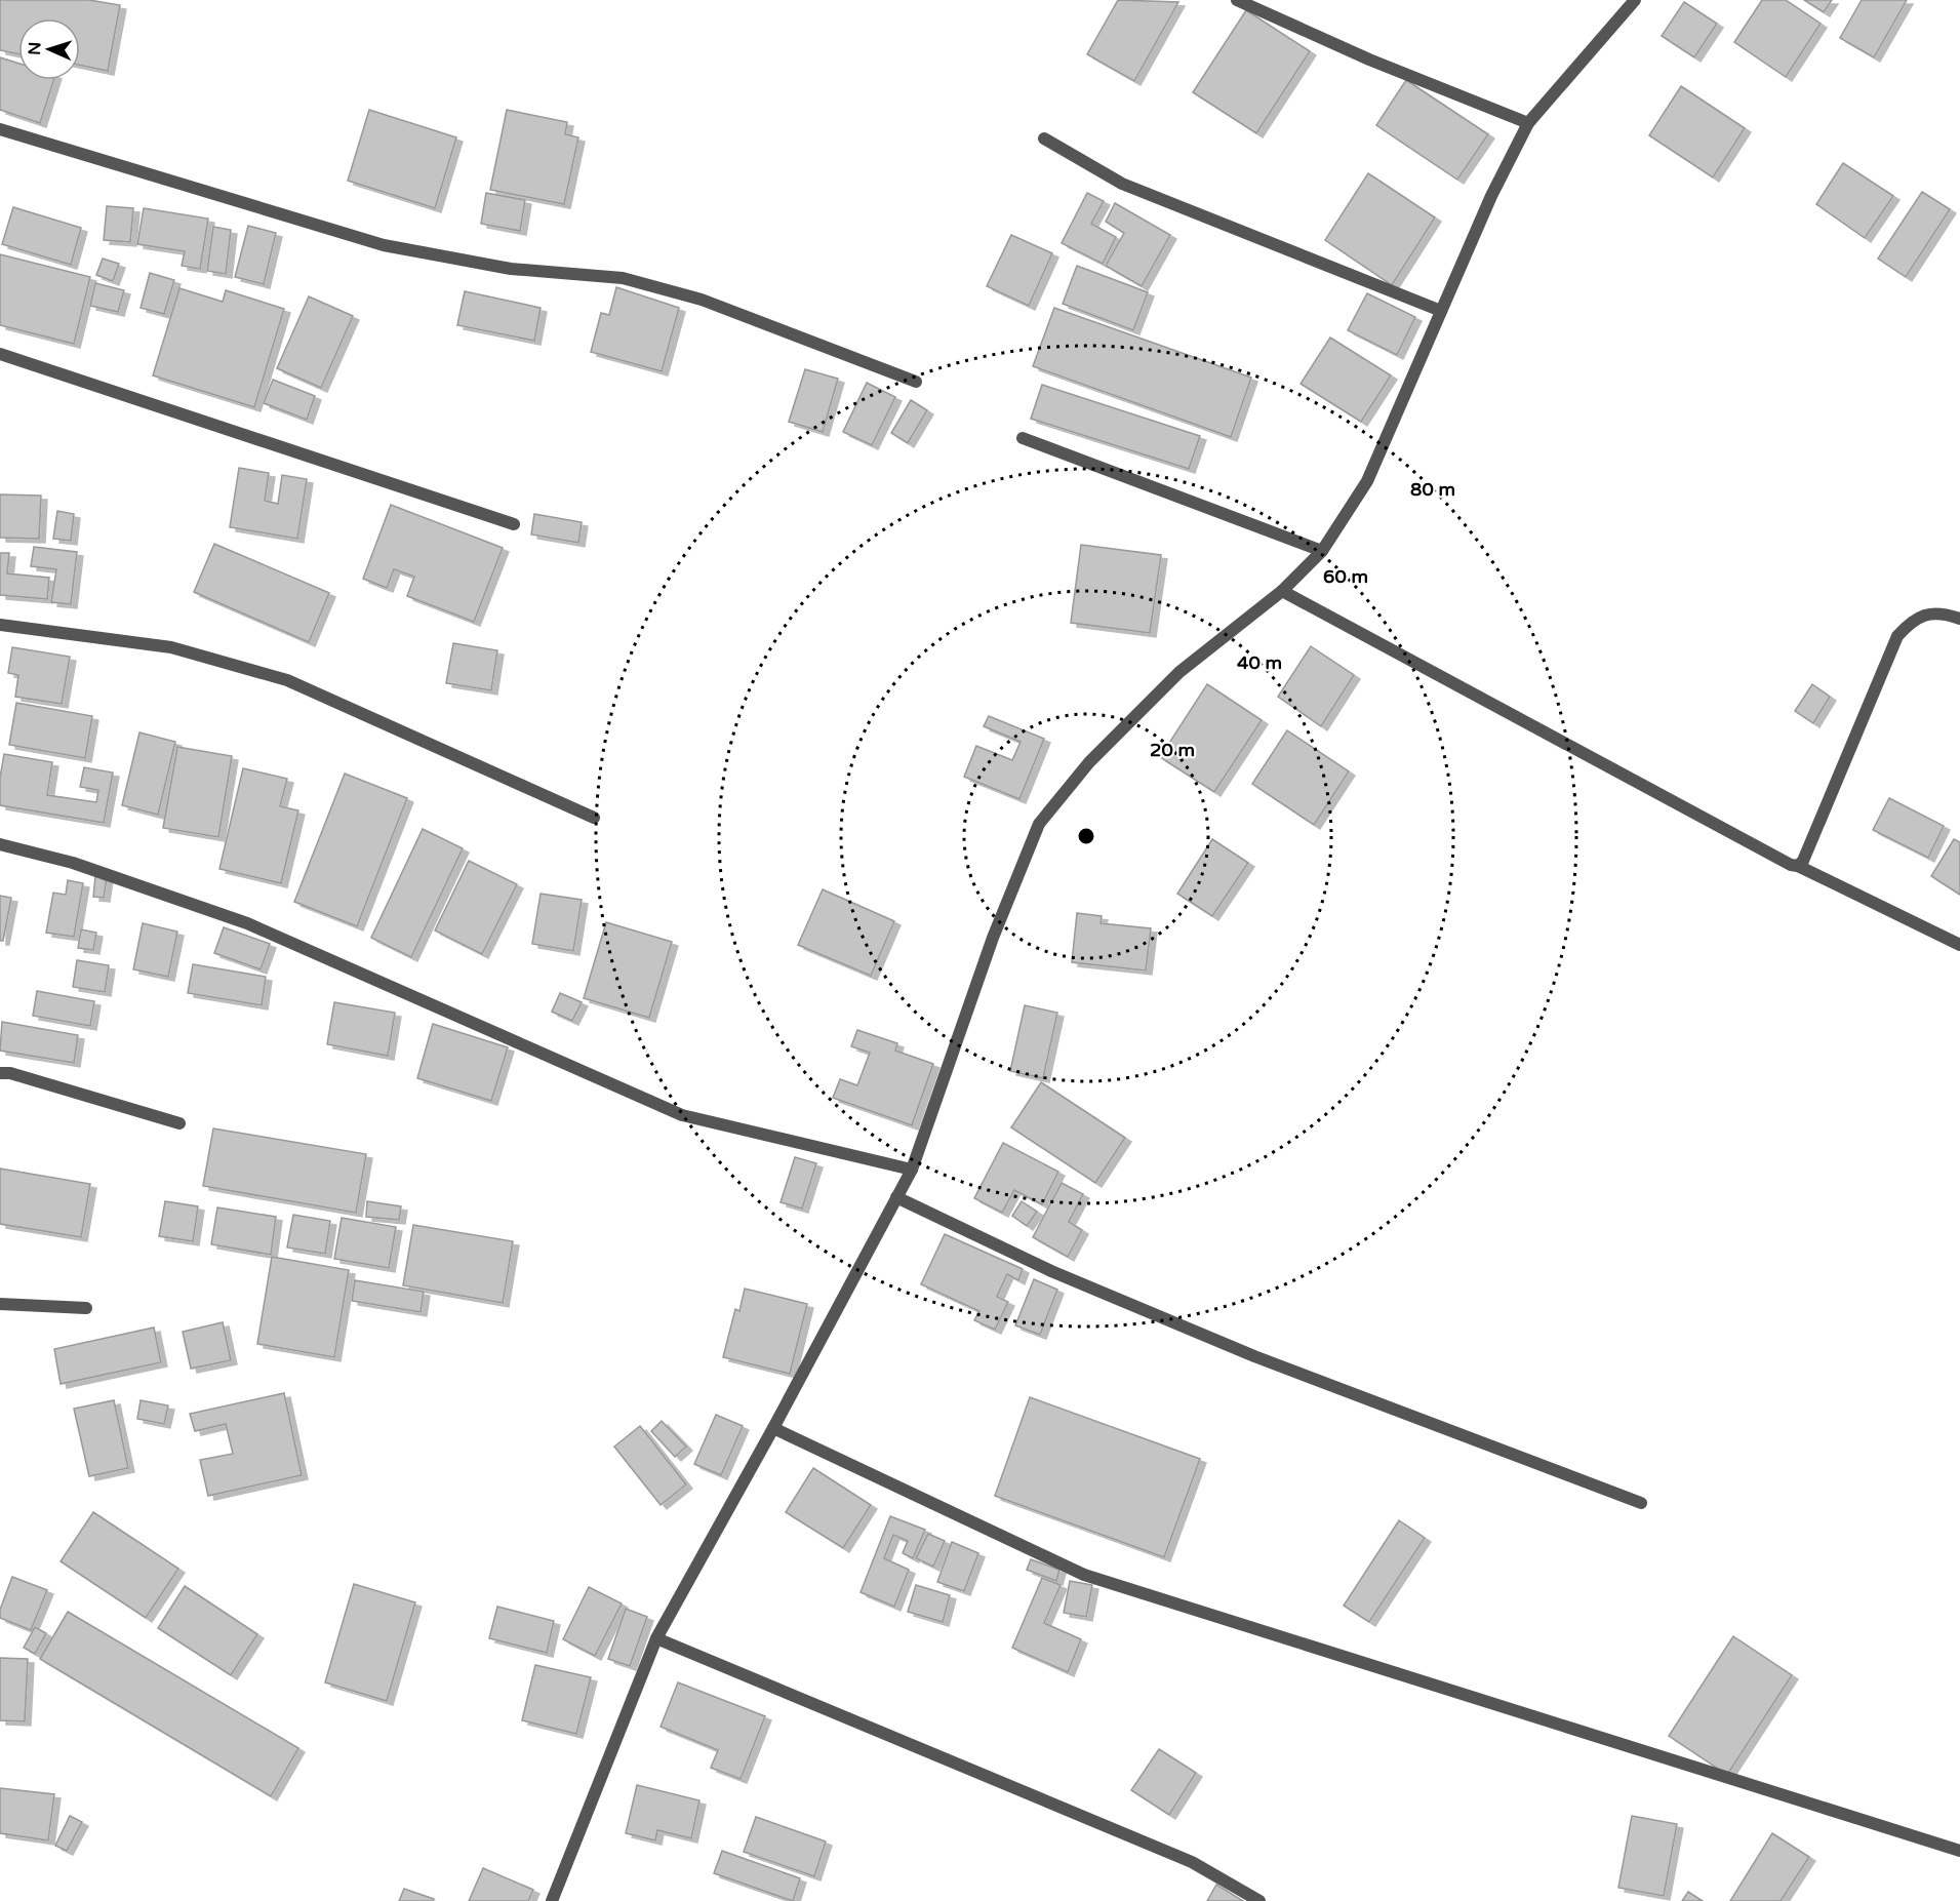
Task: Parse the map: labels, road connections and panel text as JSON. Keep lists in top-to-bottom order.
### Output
{
  "north": "left",
  "rings": [
    "80 m",
    "60 m",
    "40 m",
    "20 m"
  ]
}
